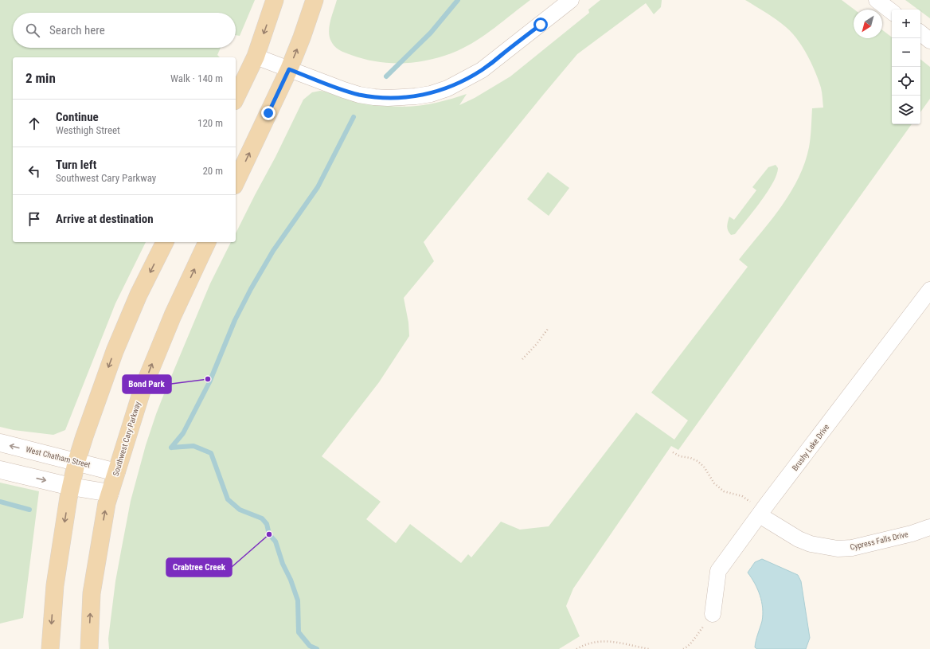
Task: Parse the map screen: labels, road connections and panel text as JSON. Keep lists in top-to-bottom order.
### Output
{
  "streets": {
    "main road": ["Southwest Cary Parkway"],
    "street": ["Brushy Lake Drive", "West Chatham Street", "Cypress Falls Drive"]
  },
  "crossings": [
    ["Southwest Cary Parkway", "West Chatham Street"],
    ["Brushy Lake Drive", "Cypress Falls Drive"]
  ],
  "places": ["Bond Park", "Crabtree Creek"],
  "north": "bottom left",
  "page": {
    "map_buttons": ["+", "−"],
    "search": "Search here",
    "heading": ["2 min", "Walk · 140 m"],
    "list": [
      ["Continue", "Westhigh Street", "120 m"],
      ["Turn left", "Southwest Cary Parkway", "20 m"],
      "Arrive at destination"
    ]
  }
}
